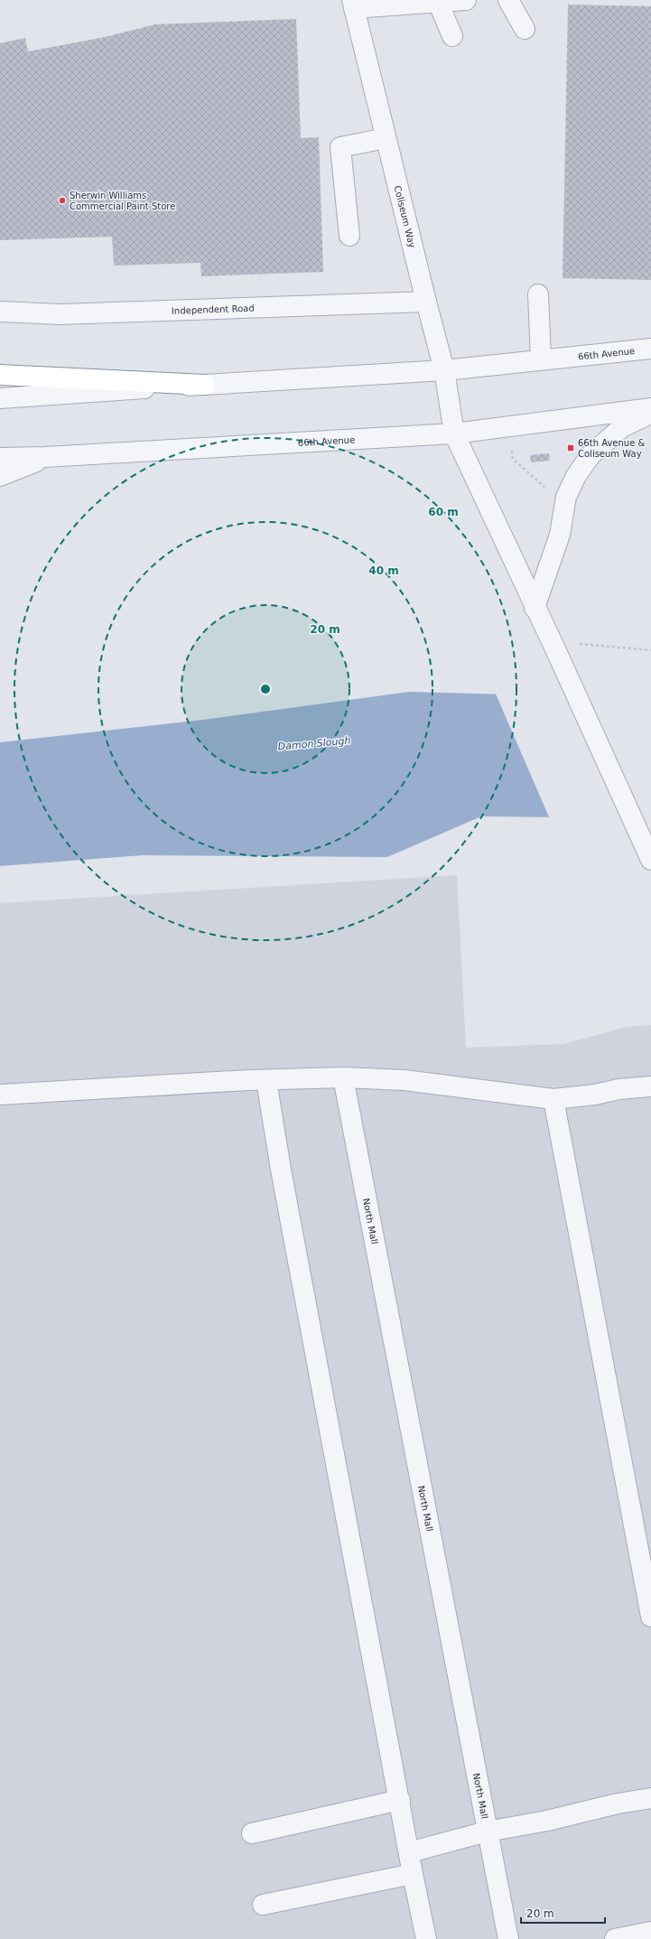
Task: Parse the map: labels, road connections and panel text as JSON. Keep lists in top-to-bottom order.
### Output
{
  "streets": {
    "street": [
      "Coliseum Way",
      "Independent Road",
      "66th Avenue",
      "North Mall"
    ]
  },
  "crossings": [
    ["Coliseum Way", "Independent Road"],
    ["Coliseum Way", "66th Avenue"]
  ],
  "water": ["Damon Slough"],
  "places": {
    "other": ["Sherwin Williams Commercial Paint Store"],
    "transit": ["66th Avenue & Coliseum Way"]
  },
  "scale_bar": "20 m",
  "rings": ["60 m", "40 m", "20 m"]
}
